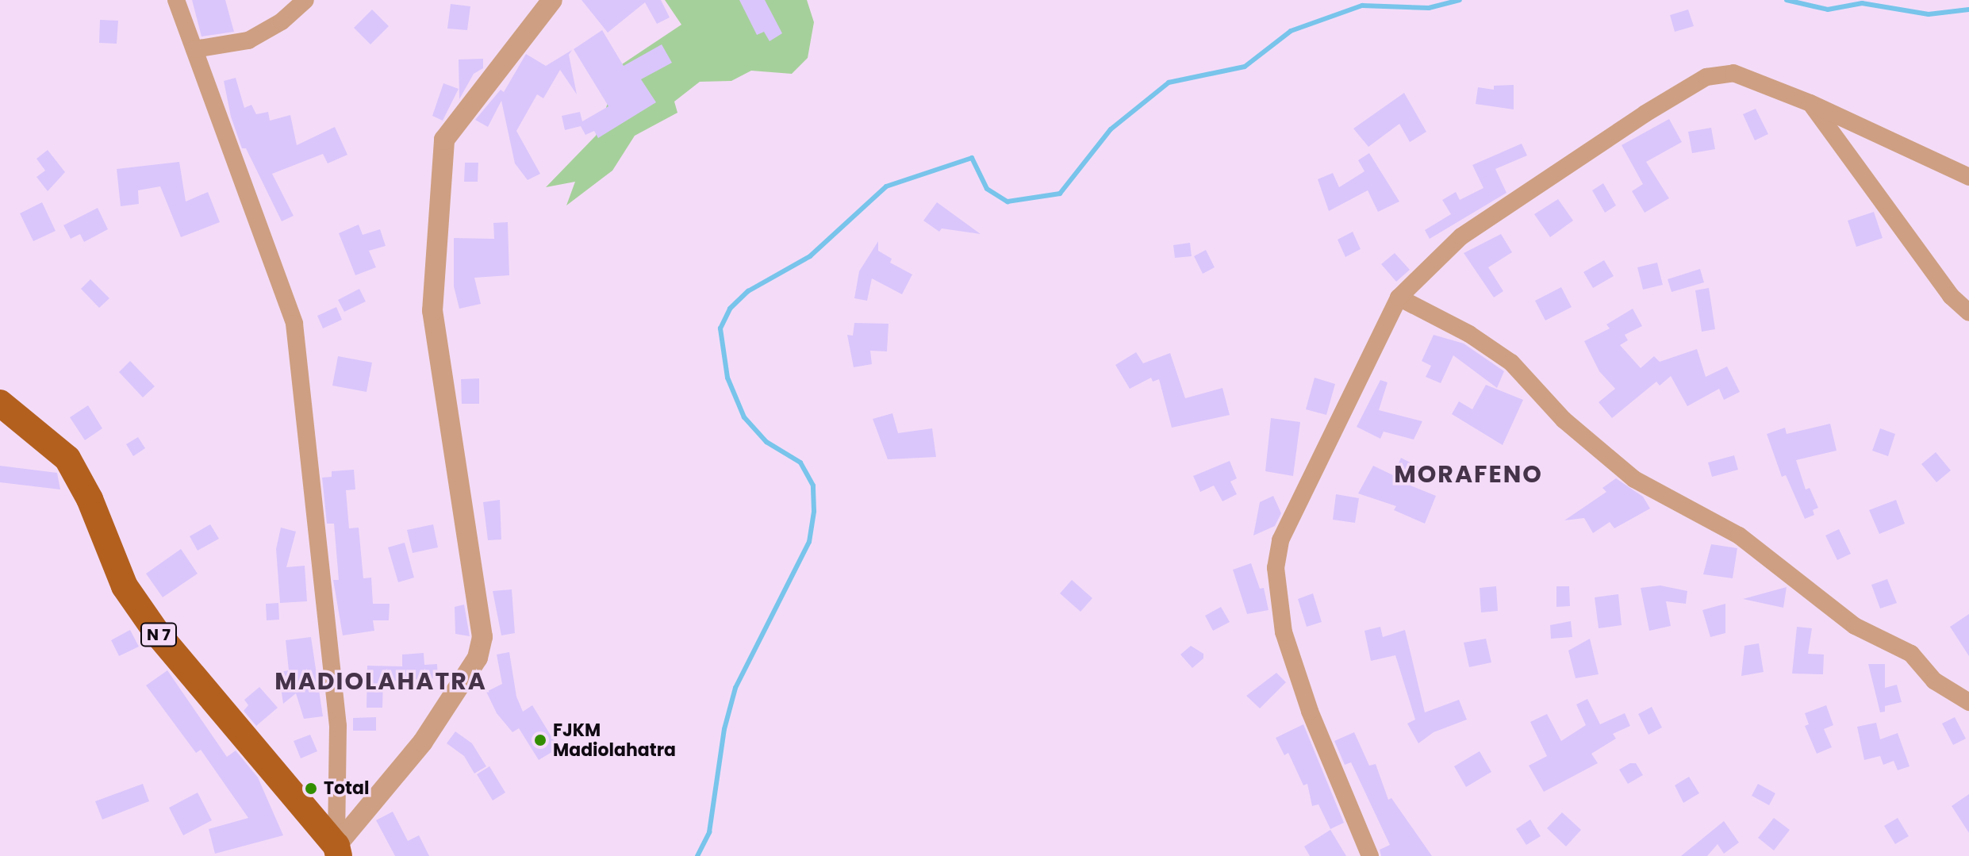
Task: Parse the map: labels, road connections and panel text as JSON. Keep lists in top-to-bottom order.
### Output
{
  "streets": {
    "main road": ["N 7"]
  },
  "districts": ["MORAFENO", "MADIOLAHATRA"],
  "places": ["FJKM Madiolahatra", "Total"]
}
